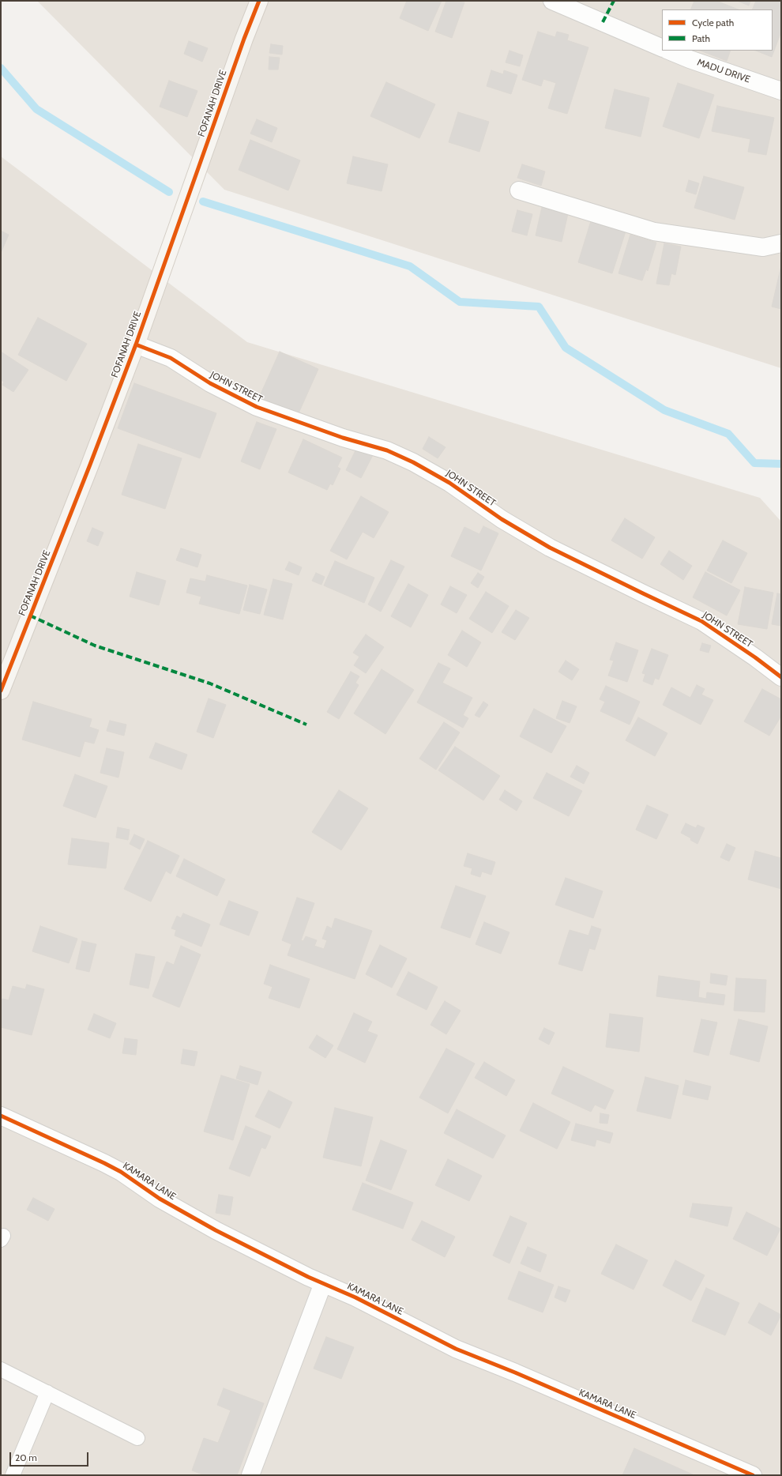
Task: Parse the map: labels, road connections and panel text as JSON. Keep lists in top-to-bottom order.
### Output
{
  "streets": {
    "street": [
      "MADU DRIVE",
      "FOFANAH DRIVE",
      "JOHN STREET",
      "KAMARA LANE"
    ]
  },
  "crossings": [
    ["FOFANAH DRIVE", "JOHN STREET"]
  ],
  "legend": ["Cycle path", "Path"],
  "scale_bar": "20 m"
}
